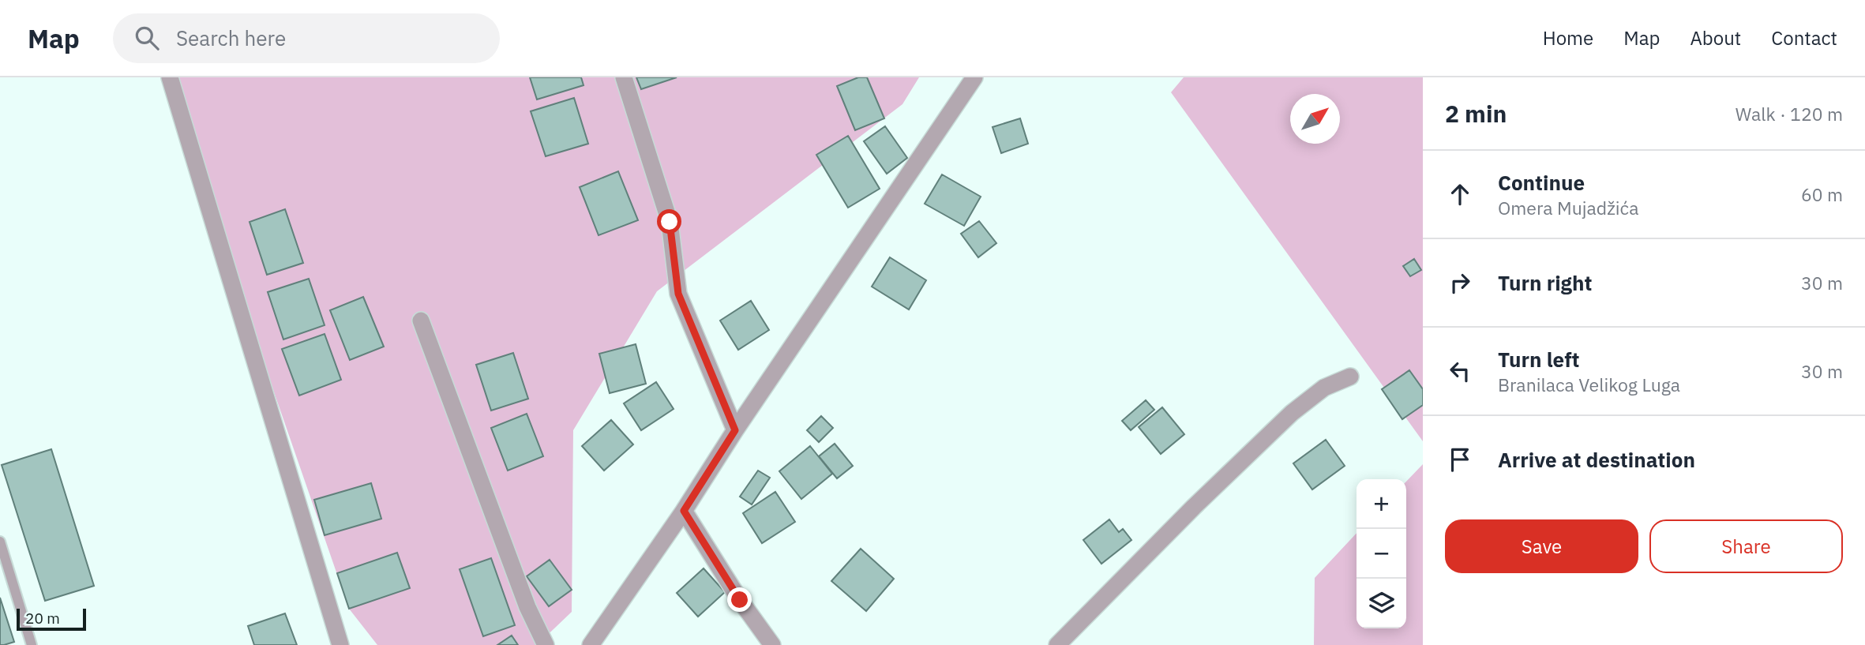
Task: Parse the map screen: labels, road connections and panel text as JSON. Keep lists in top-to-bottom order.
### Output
{
  "scale_bar": "20 m",
  "north": "top right",
  "page": {
    "header": "Map",
    "search": "Search here",
    "nav": [
      "Home",
      "Map",
      "About",
      "Contact"
    ],
    "heading": ["2 min", "Walk · 120 m"],
    "list": [
      ["Continue", "Omera Mujadžića", "60 m"],
      ["Turn right", "30 m"],
      ["Turn left", "Branilaca Velikog Luga", "30 m"],
      "Arrive at destination"
    ],
    "map_buttons": ["+", "−"],
    "buttons": ["Save", "Share"],
    "scale": "20 m"
  }
}
